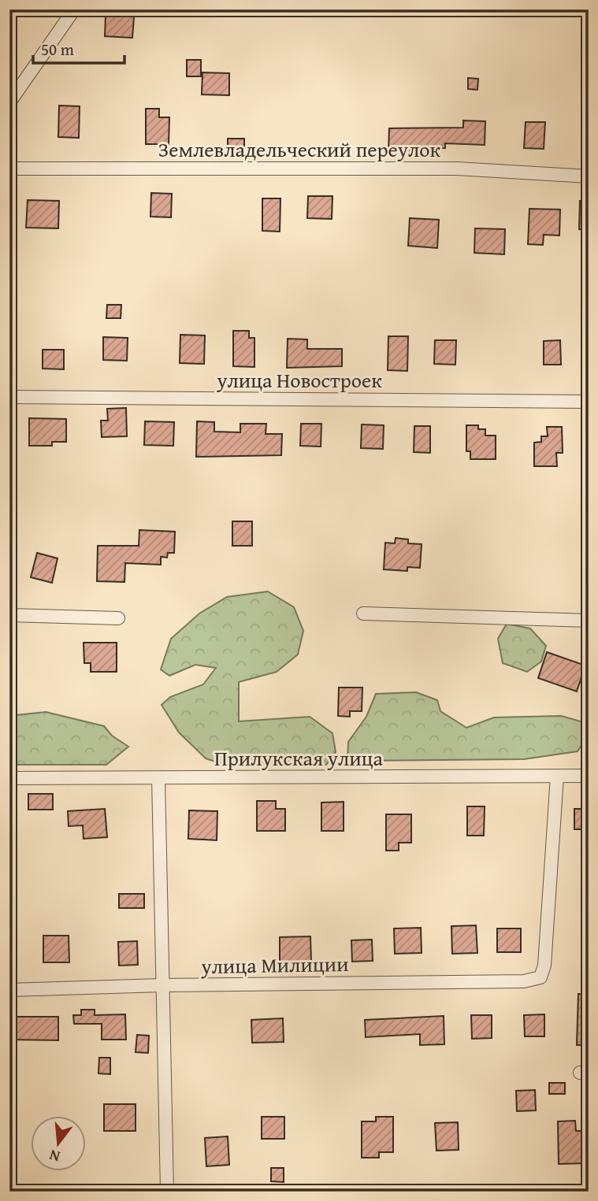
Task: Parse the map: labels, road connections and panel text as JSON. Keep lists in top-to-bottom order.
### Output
{
  "streets": {
    "street": [
      "Землевладельческий переулок",
      "улица Новостроек",
      "Прилукская улица",
      "улица Милиции"
    ]
  },
  "crossings": [
    ["Прилукская улица", "улица Милиции"]
  ],
  "scale_bar": "50 m",
  "north": "bottom"
}
